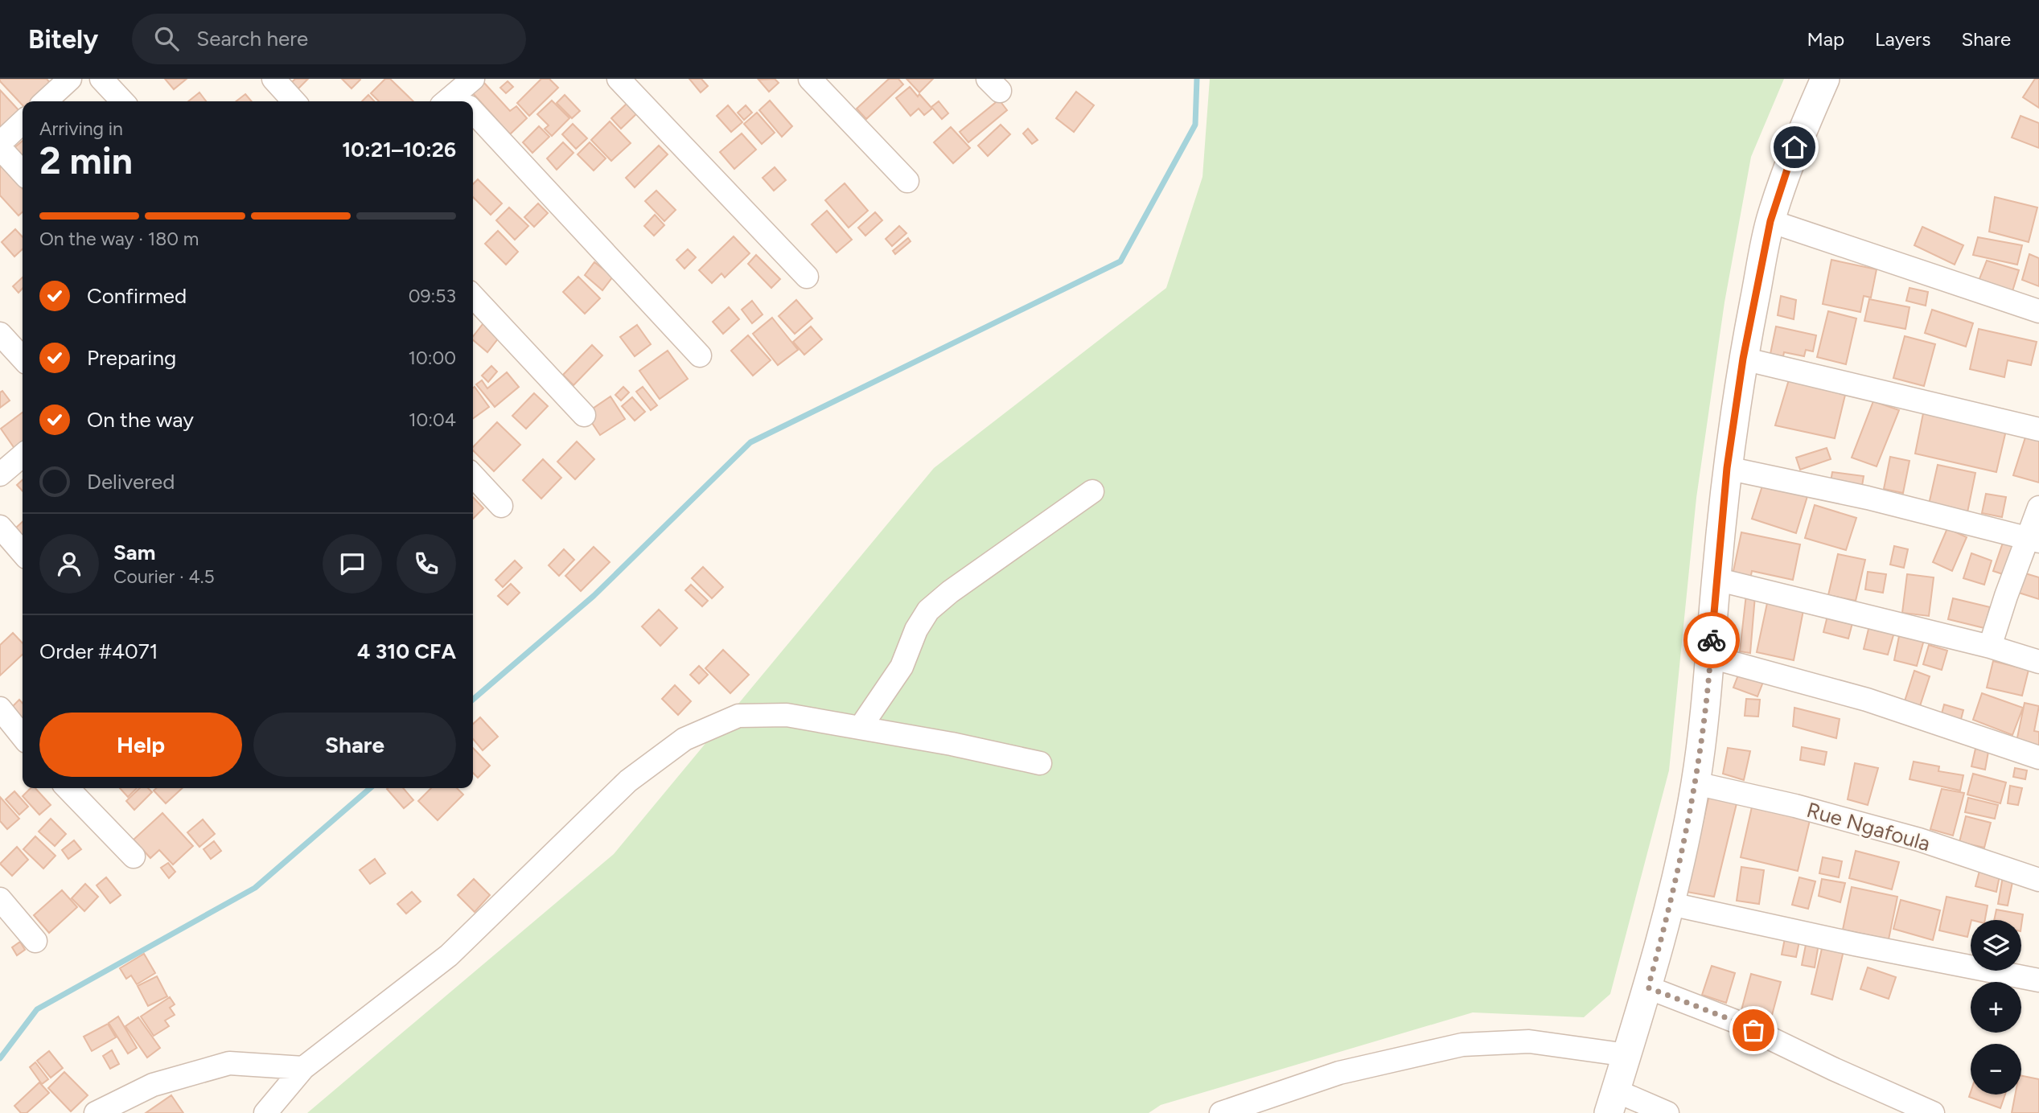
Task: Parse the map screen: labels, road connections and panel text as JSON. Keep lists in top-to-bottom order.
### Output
{
  "streets": {
    "street": ["Rue Ngafoula"]
  },
  "page": {
    "header": "Bitely",
    "search": "Search here",
    "nav": ["Map", "Layers", "Share"],
    "heading": ["2 min", "Arriving in", "10:21–10:26"],
    "panel": [
      "Sam",
      "Courier · 4.5",
      "Order #4071",
      "4 310 CFA"
    ],
    "bar": "On the way · 180 m",
    "list": [
      ["Confirmed", "09:53"],
      ["Preparing", "10:00"],
      ["On the way", "10:04"],
      "Delivered"
    ],
    "buttons": ["Help", "Share"],
    "map_buttons": ["+", "−"]
  }
}
